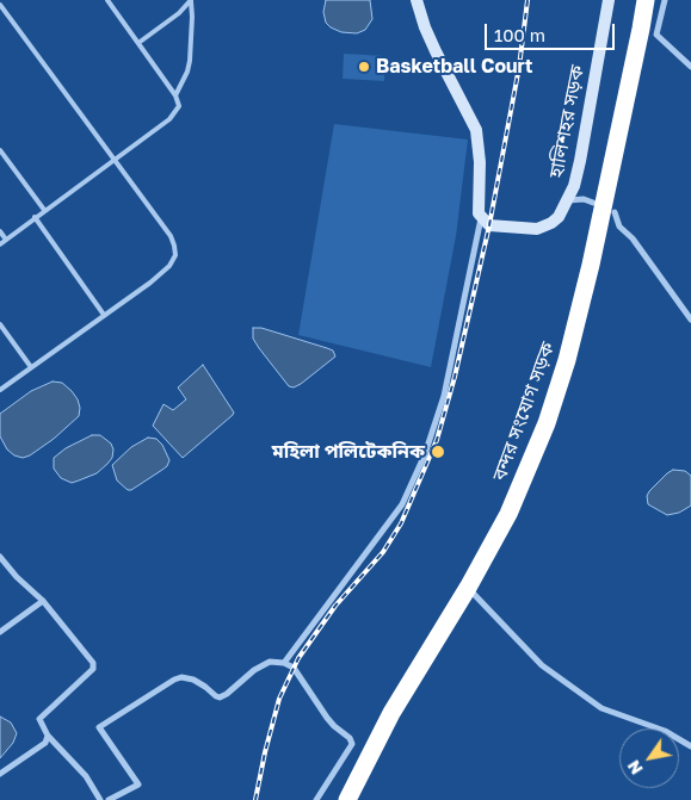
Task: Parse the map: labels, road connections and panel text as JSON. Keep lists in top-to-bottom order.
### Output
{
  "streets": {
    "highway": ["বন্দর সংযোগ সড়ক"],
    "street": ["হালিশহর সড়ক"]
  },
  "places": ["Basketball Court", "মহিলা পলিটেকনিক"],
  "scale_bar": "100 m",
  "north": "bottom left"
}
